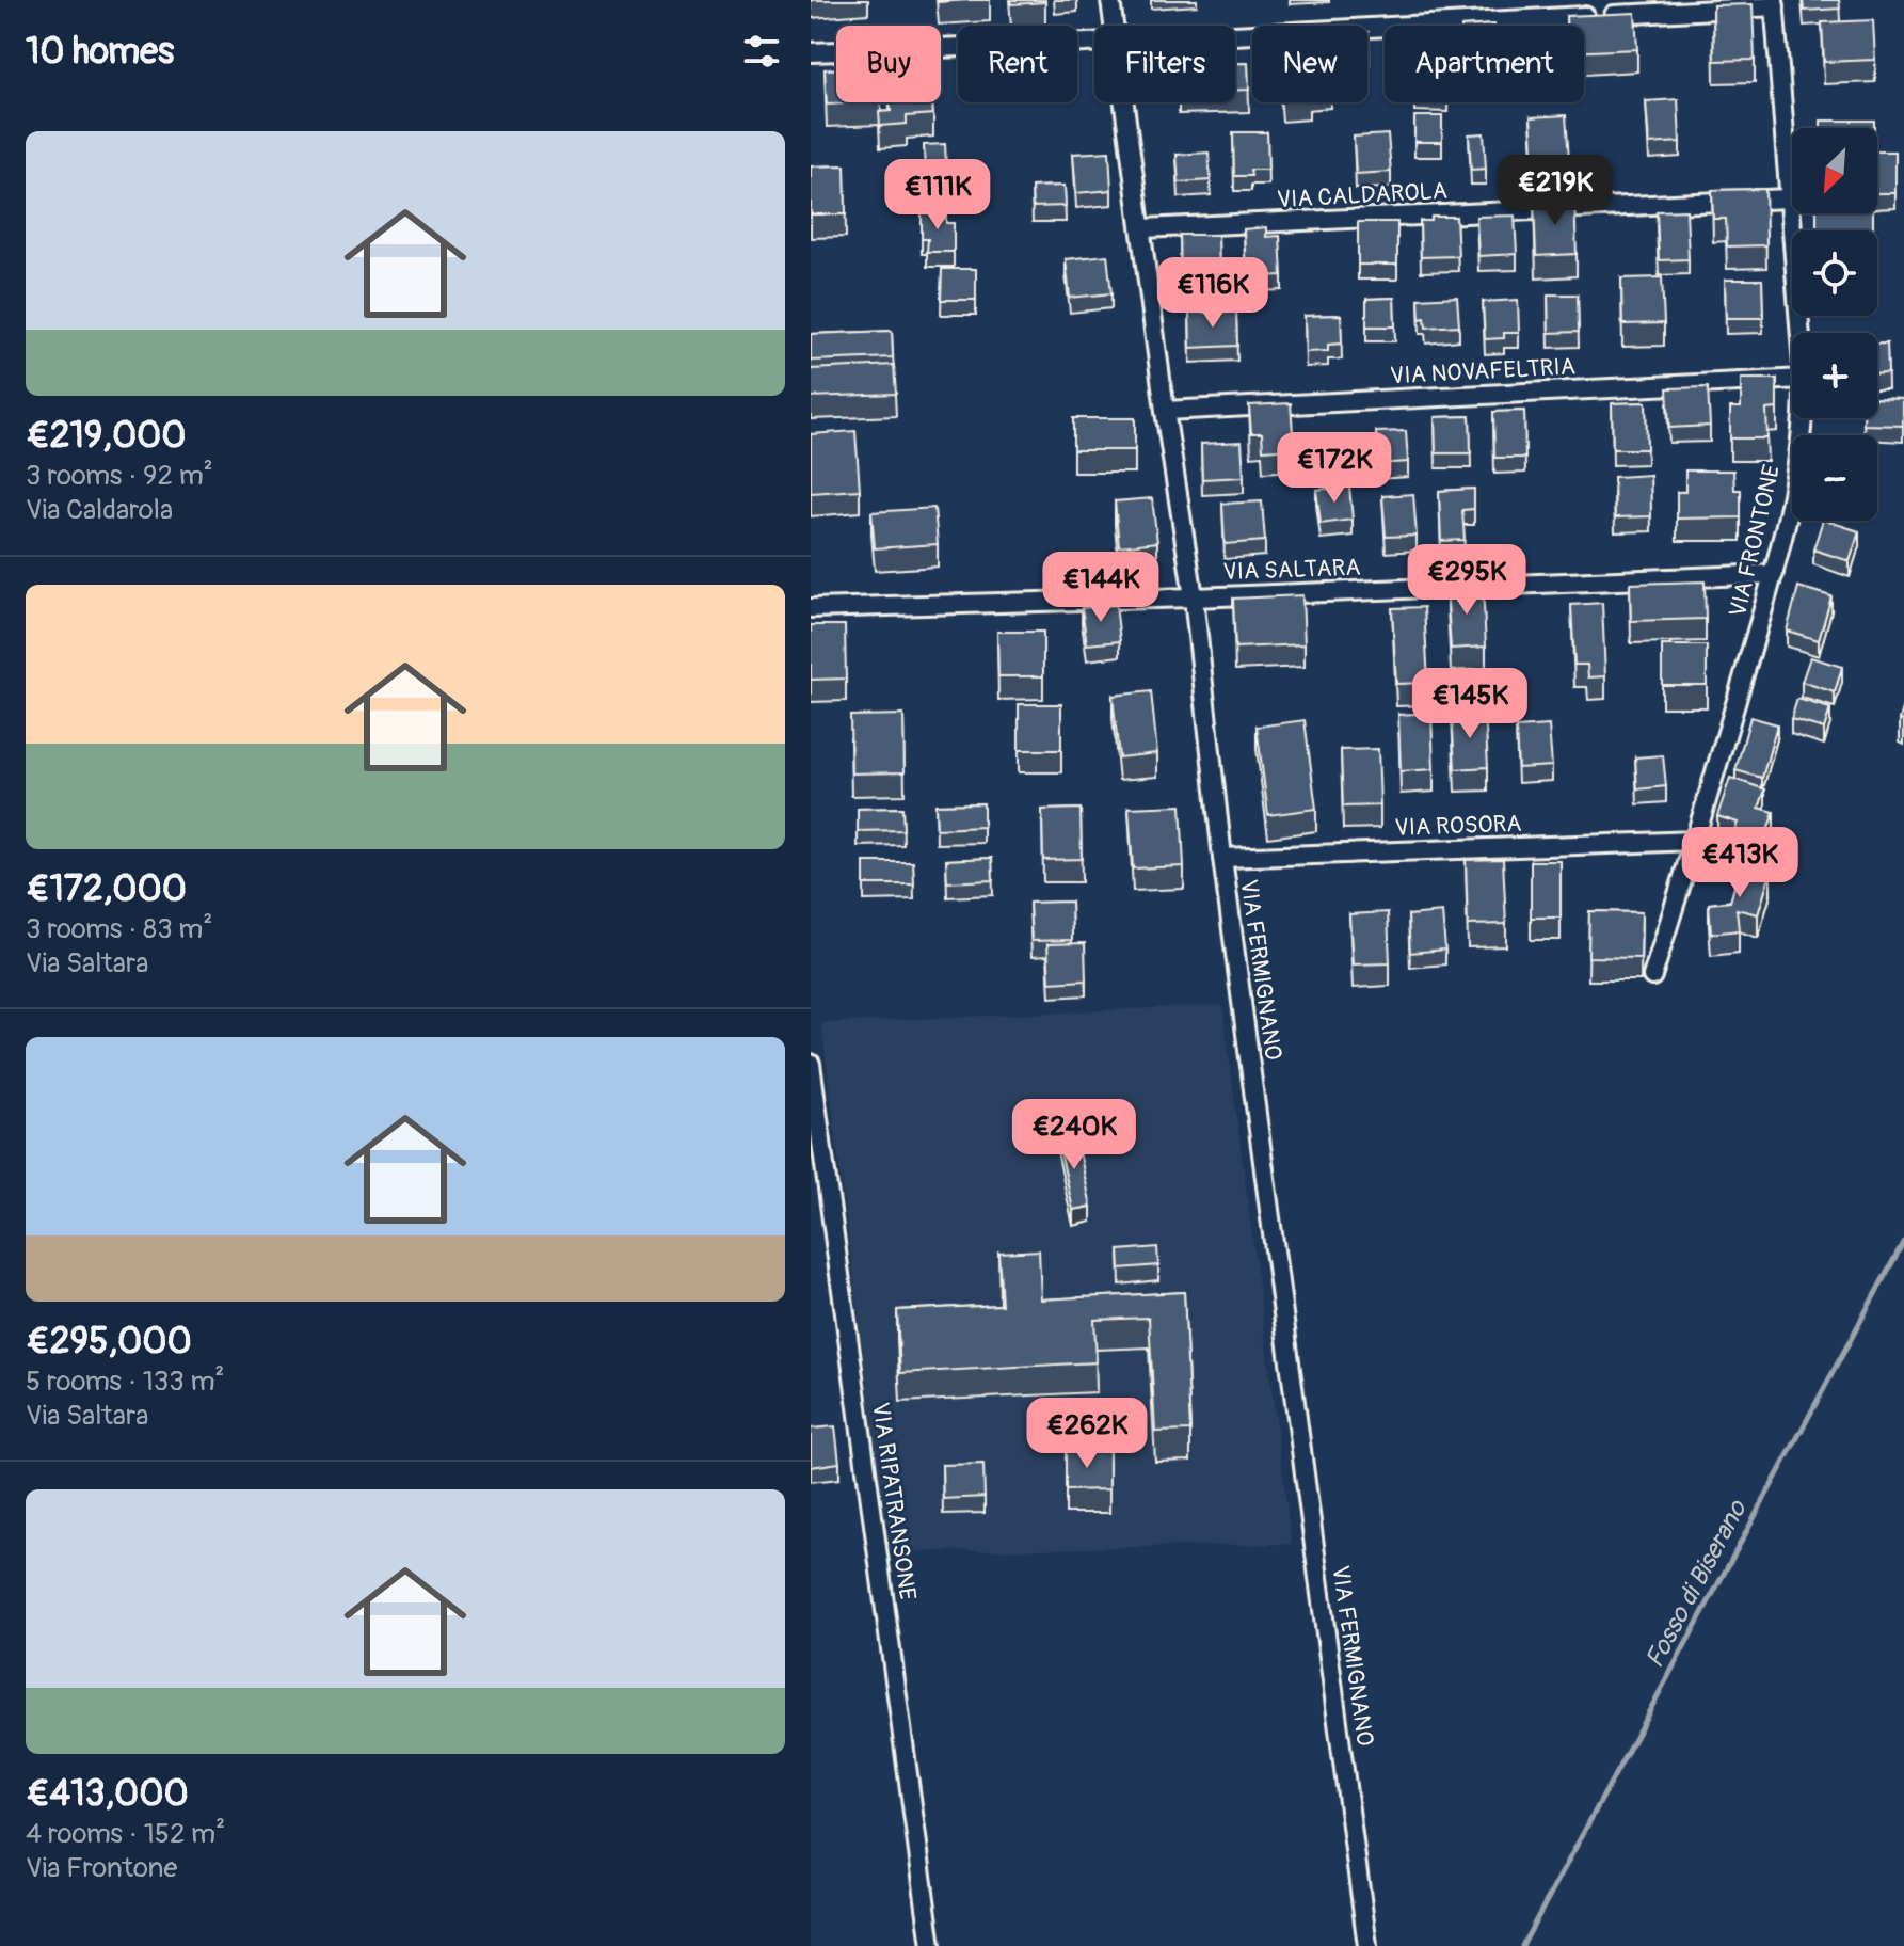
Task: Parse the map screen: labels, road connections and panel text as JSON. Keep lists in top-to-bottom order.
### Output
{
  "streets": {
    "street": [
      "VIA CALDAROLA",
      "VIA NOVAFELTRIA",
      "VIA FRONTONE",
      "VIA SALTARA",
      "VIA ROSORA",
      "VIA FERMIGNANO",
      "VIA RIPATRANSONE"
    ]
  },
  "crossings": [
    ["VIA CALDAROLA", "VIA FRONTONE"],
    ["VIA CALDAROLA", "VIA FERMIGNANO"],
    ["VIA NOVAFELTRIA", "VIA FERMIGNANO"],
    ["VIA FRONTONE", "VIA SALTARA"],
    ["VIA FRONTONE", "VIA ROSORA"],
    ["VIA SALTARA", "VIA FERMIGNANO"],
    ["VIA ROSORA", "VIA FERMIGNANO"]
  ],
  "water": ["Fosso di Biserano"],
  "north": "bottom left",
  "page": {
    "heading": "10 homes",
    "chip": [
      "Buy",
      "Rent",
      "Filters",
      "New",
      "Apartment"
    ],
    "list": [
      {
        "name": "€219,000",
        "note": "3 rooms · 92 m² · Via Caldarola"
      },
      {
        "name": "€172,000",
        "note": "3 rooms · 83 m² · Via Saltara"
      },
      {
        "name": "€295,000",
        "note": "5 rooms · 133 m² · Via Saltara"
      },
      {
        "name": "€413,000",
        "note": "4 rooms · 152 m² · Via Frontone"
      }
    ],
    "map_buttons": ["+", "−"],
    "price": [
      "€219K",
      "€111K",
      "€116K",
      "€172K",
      "€295K",
      "€144K",
      "€145K",
      "€413K",
      "€240K",
      "€262K"
    ]
  }
}
